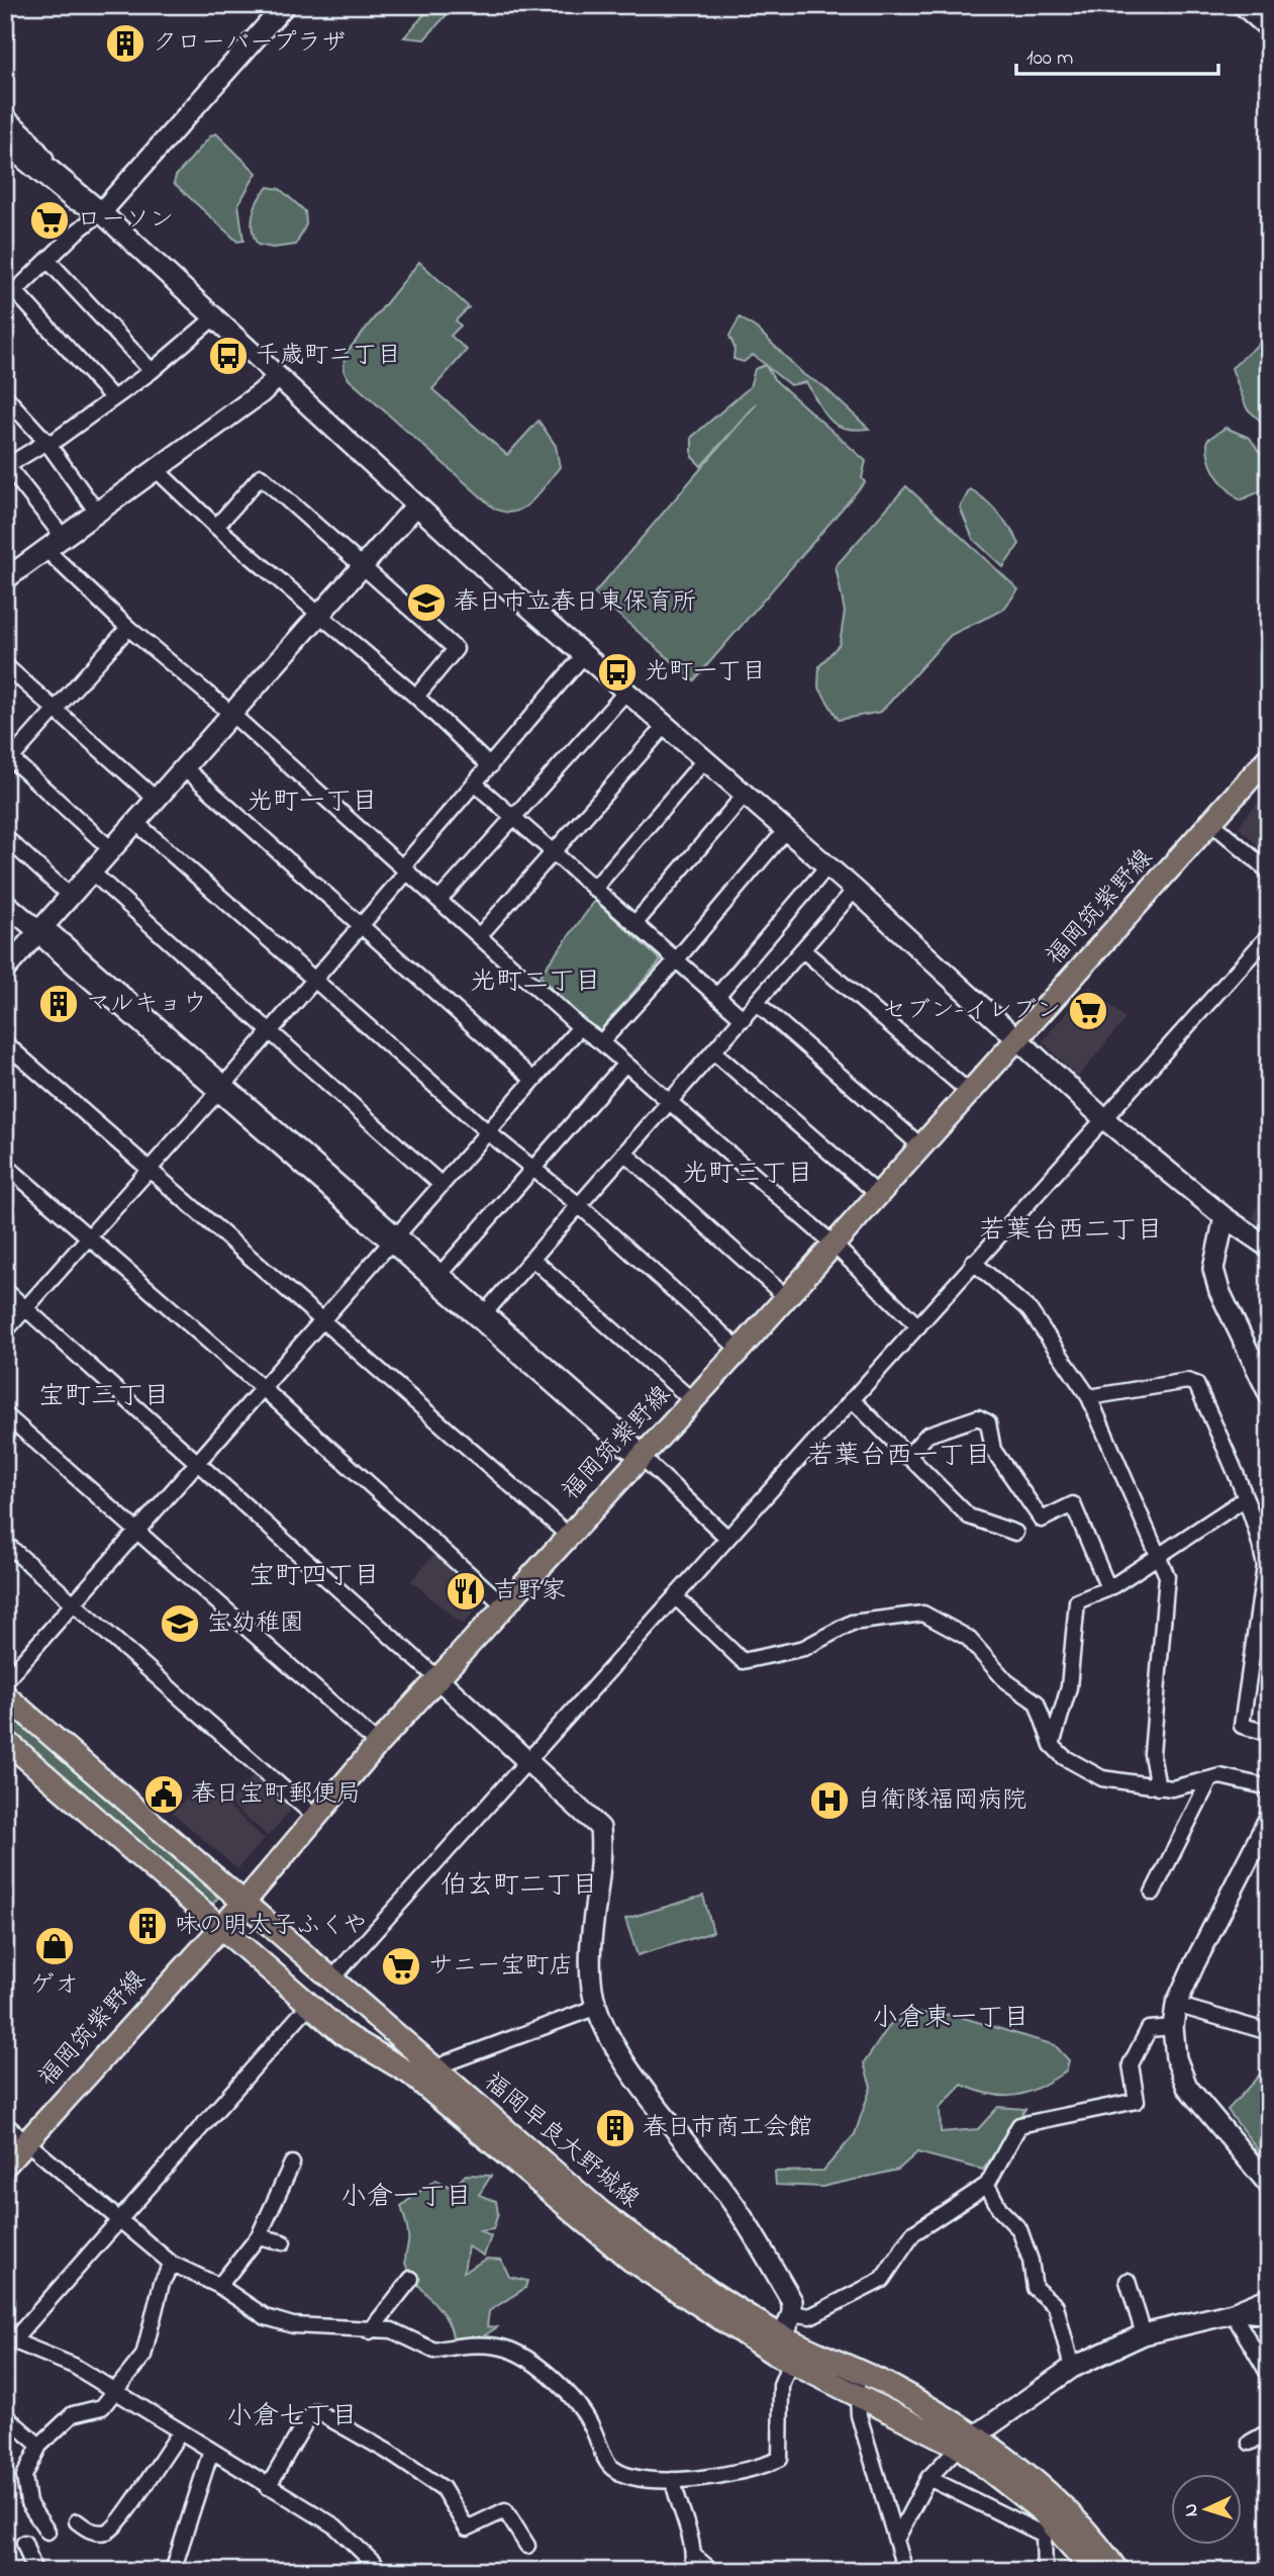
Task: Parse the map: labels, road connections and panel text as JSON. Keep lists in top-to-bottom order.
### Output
{
  "streets": {
    "main road": ["福岡筑紫野線", "福岡早良大野城線"]
  },
  "crossings": [
    ["福岡筑紫野線", "福岡早良大野城線"]
  ],
  "districts": [
    "光町一丁目",
    "光町二丁目",
    "光町三丁目",
    "若葉台西二丁目",
    "宝町三丁目",
    "若葉台西一丁目",
    "宝町四丁目",
    "伯玄町二丁目",
    "小倉東一丁目",
    "小倉一丁目",
    "小倉七丁目"
  ],
  "places": {
    "building": [
      "クローバープラザ",
      "マルキョウ",
      "味の明太子ふくや",
      "春日市商工会館"
    ],
    "supermarket": ["ローソン", "セブン-イレブン", "サニー宝町店"],
    "bus stop": ["千歳町ニ丁目", "光町一丁目"],
    "school or university": ["春日市立春日東保育所", "宝幼稚園"],
    "restaurant": ["吉野家"],
    "public building": ["春日宝町郵便局"],
    "hospital": ["自衛隊福岡病院"],
    "shop": ["ゲオ"]
  },
  "scale_bar": "100 m",
  "north": "left"
}
